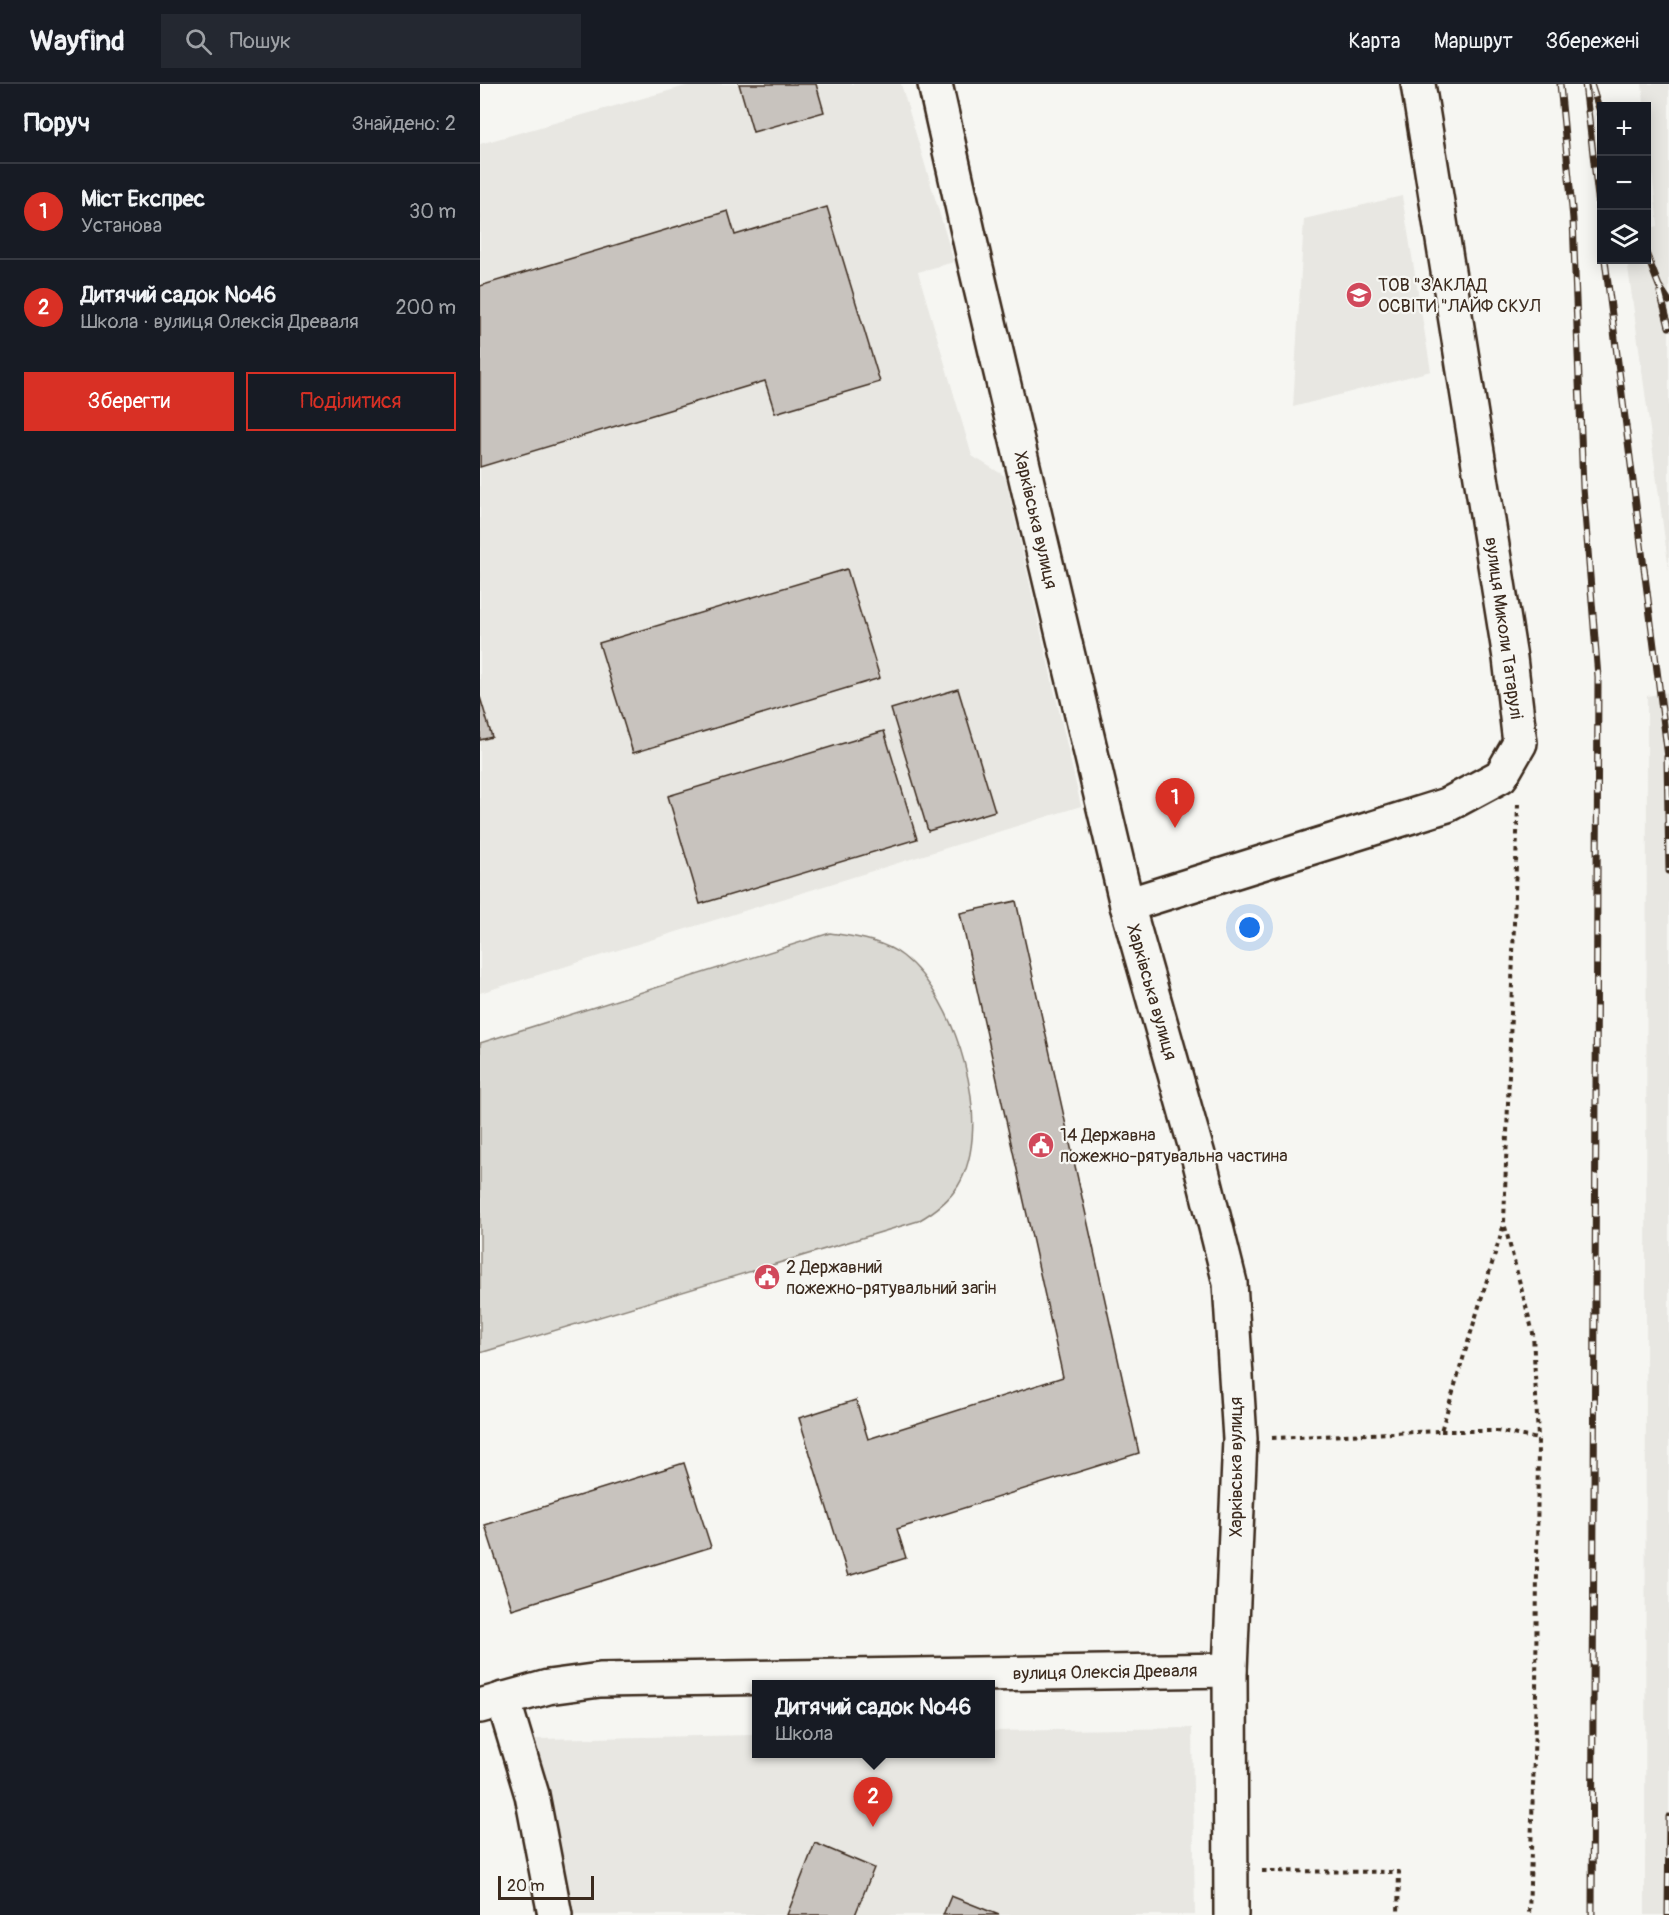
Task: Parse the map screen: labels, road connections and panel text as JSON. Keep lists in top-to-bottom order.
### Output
{
  "streets": {
    "street": ["Харківська вулиця", "вулиця Миколи Татарулі", "вулиця Олексія Древаля"]
  },
  "crossings": [
    ["Харківська вулиця", "вулиця Миколи Татарулі"],
    ["Харківська вулиця", "вулиця Олексія Древаля"]
  ],
  "places": {
    "school or university": ["ТОВ \"ЗАКЛАД ОСВІТИ \"ЛАЙФ СКУЛ"],
    "public building": ["14 Державна пожежно-рятувальна частина", "2 Державний пожежно-рятувальний загін"]
  },
  "scale_bar": "20 m",
  "page": {
    "header": "Wayfind",
    "search": "Пошук",
    "nav": ["Карта", "Маршрут", "Збережені"],
    "heading": ["Поруч", "Знайдено: 2"],
    "map_buttons": ["+", "−"],
    "list": [
      {
        "mark": "1",
        "name": "Міст Експрес",
        "note": "Установа",
        "value": "30 m"
      },
      {
        "mark": "2",
        "name": "Дитячий садок №46",
        "note": "Школа · вулиця Олексія Древаля",
        "value": "200 m"
      }
    ],
    "buttons": ["Зберегти", "Поділитися"],
    "pins": ["1", "2"],
    "popup": ["Дитячий садок №46", "Школа"],
    "scale": "20 m"
  }
}
